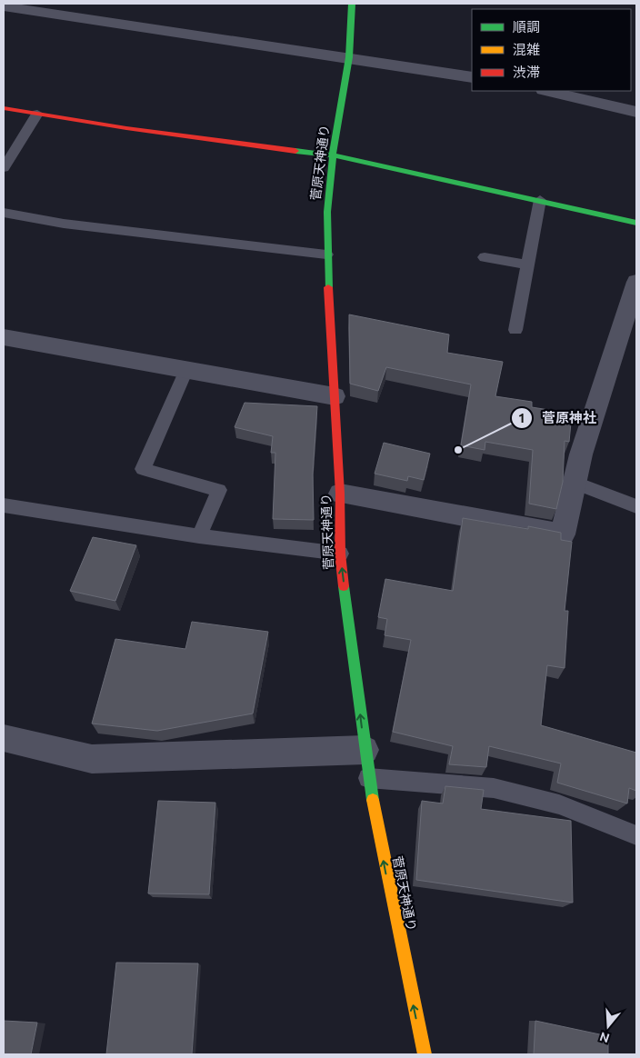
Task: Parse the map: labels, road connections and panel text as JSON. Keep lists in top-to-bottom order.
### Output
{
  "streets": {
    "street": ["菅原天神通り"]
  },
  "one_way": ["菅原天神通り"],
  "places": ["菅原神社"],
  "legend": ["順調", "混雑", "渋滞"],
  "north": "bottom"
}
